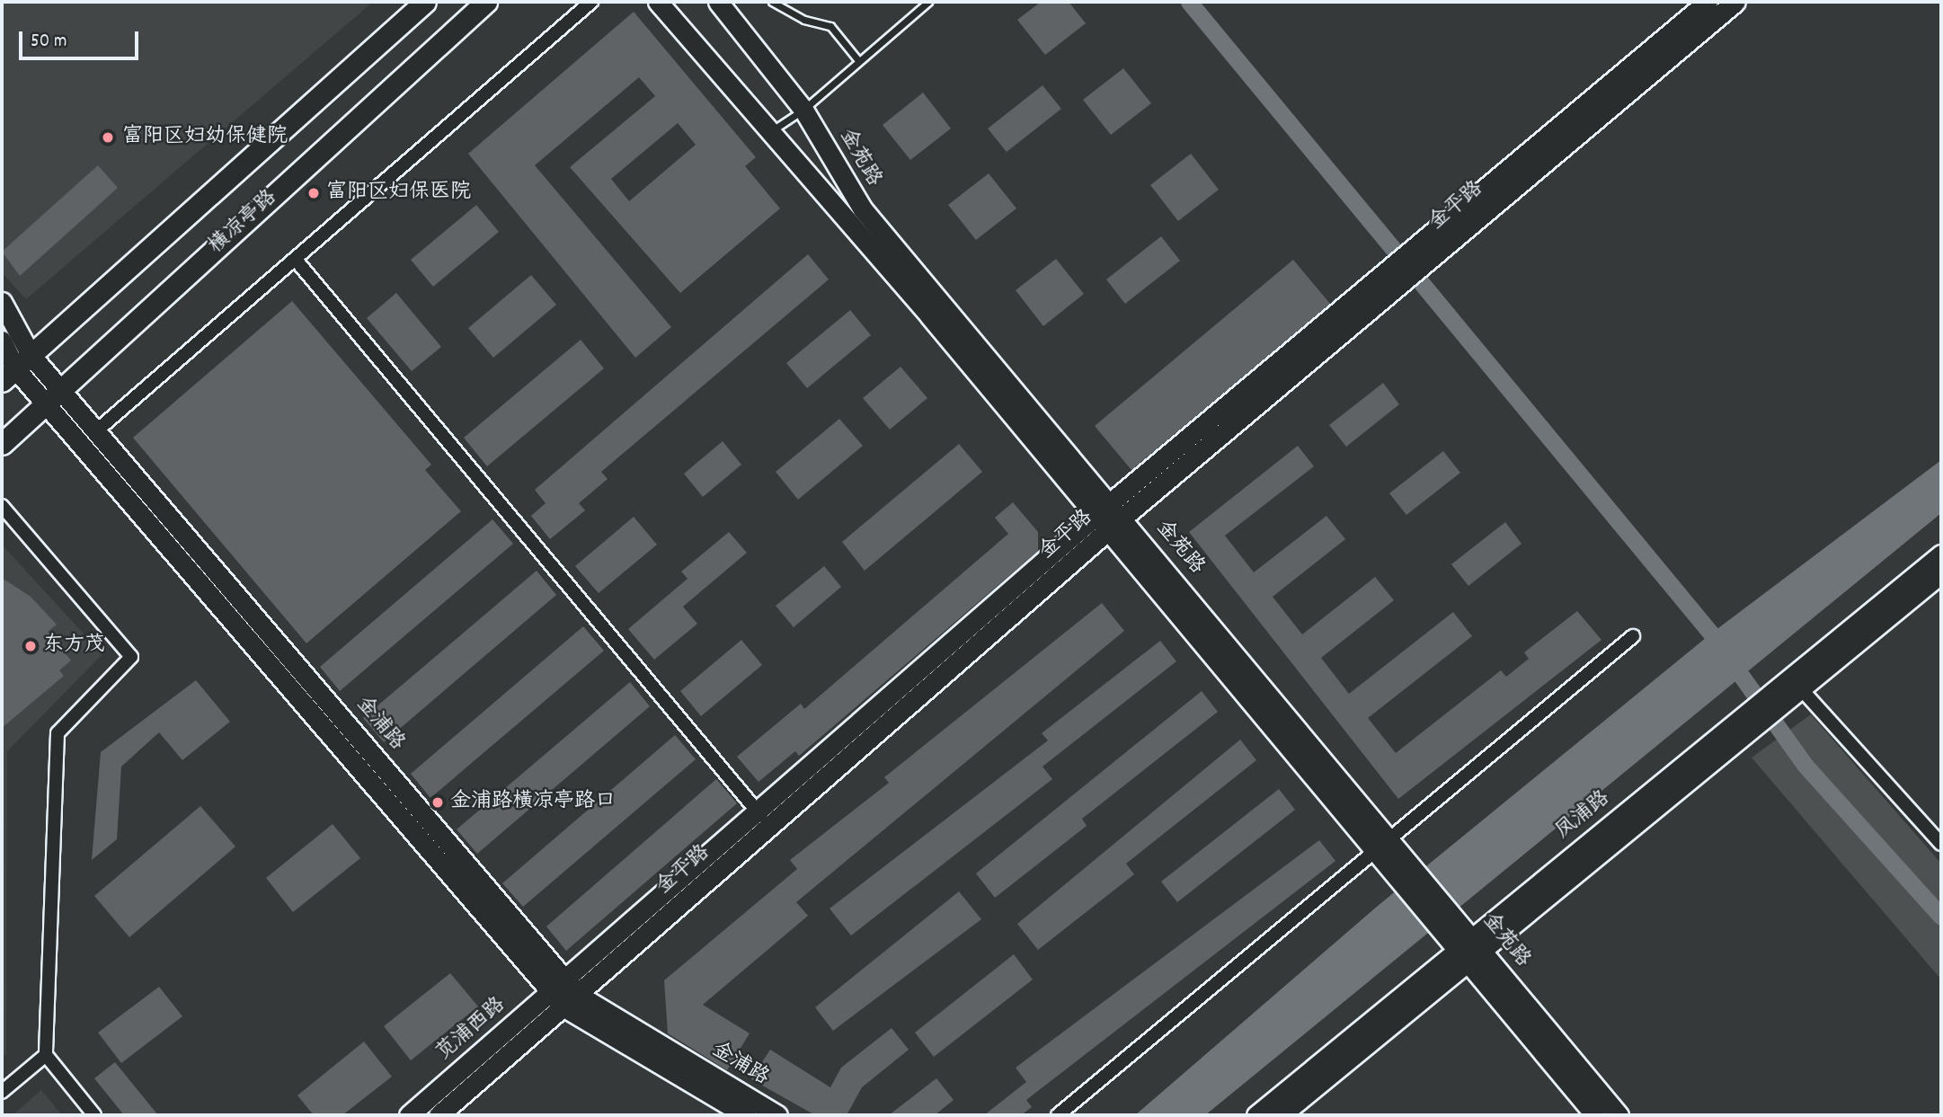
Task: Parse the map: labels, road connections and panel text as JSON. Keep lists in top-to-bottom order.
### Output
{
  "streets": {
    "main road": ["横凉亭路"],
    "street": [
      "金苑路",
      "金平路",
      "金浦路",
      "凤浦路",
      "苋浦西路"
    ]
  },
  "crossings": [
    ["金苑路", "金平路"],
    ["金苑路", "凤浦路"],
    ["金平路", "金浦路"],
    ["金平路", "苋浦西路"],
    ["横凉亭路", "金浦路"],
    ["金浦路", "苋浦西路"]
  ],
  "places": [
    "富阳区妇幼保健院",
    "富阳区妇保医院",
    "东方茂",
    "金浦路横凉亭路口"
  ],
  "scale_bar": "50 m"
}
